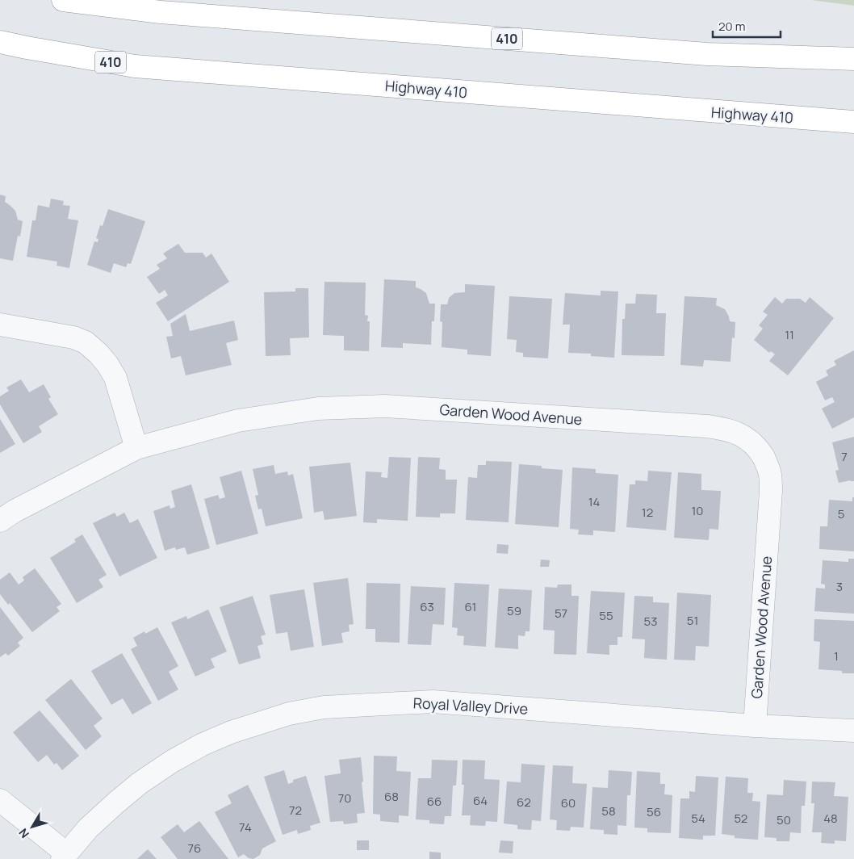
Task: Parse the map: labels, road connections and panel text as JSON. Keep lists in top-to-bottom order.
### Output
{
  "streets": {
    "highway": ["410", "Highway 410"],
    "street": ["Garden Wood Avenue", "Royal Valley Drive"]
  },
  "crossings": [
    ["Garden Wood Avenue", "Royal Valley Drive"]
  ],
  "house_numbers": [
    "11",
    "7",
    "14",
    "10",
    "12",
    "5",
    "3",
    "63",
    "61",
    "59",
    "57",
    "55",
    "51",
    "53",
    "1",
    "68",
    "70",
    "64",
    "66",
    "62",
    "60",
    "72",
    "58",
    "56",
    "54",
    "52",
    "48",
    "50",
    "74",
    "76"
  ],
  "scale_bar": "20 m",
  "north": "bottom left"
}
